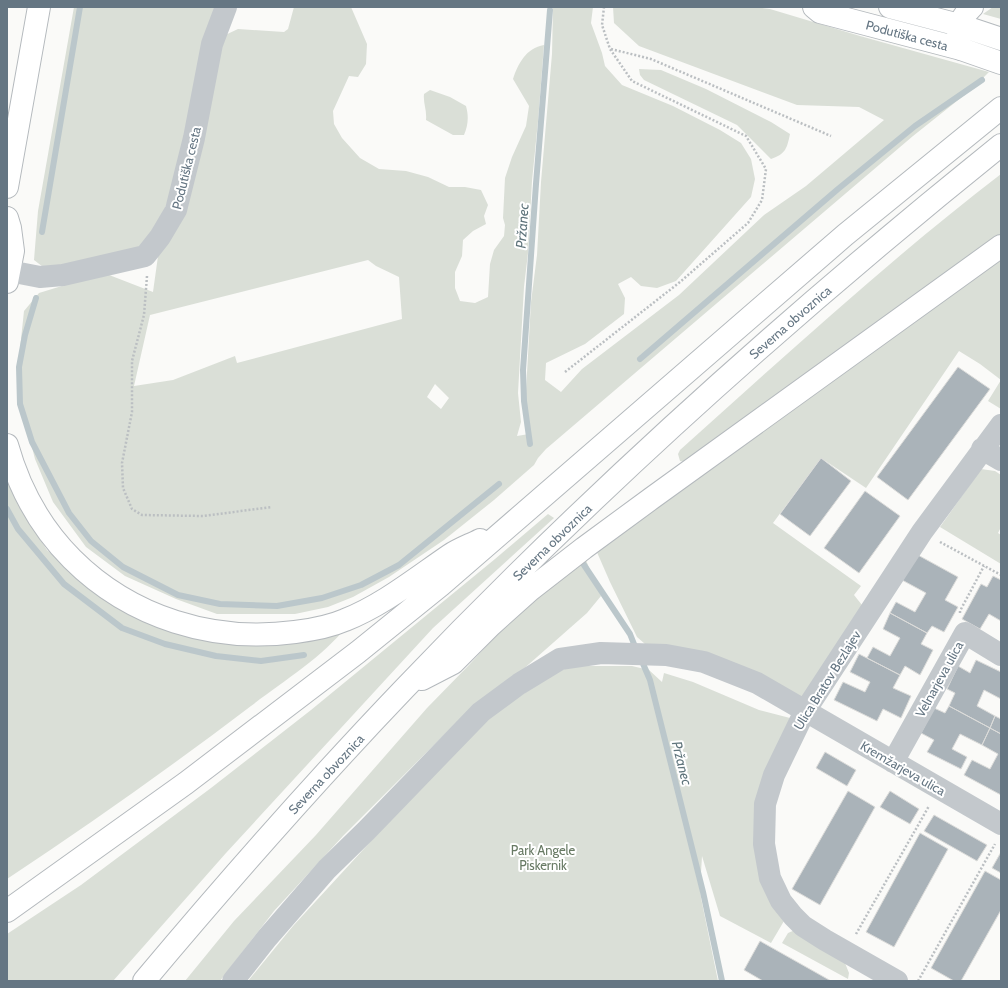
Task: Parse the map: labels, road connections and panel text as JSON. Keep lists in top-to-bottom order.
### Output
{
  "streets": {
    "main road": ["Podutiška cesta", "Severna obvoznica"],
    "street": ["Velnarjeva ulica", "Ulica Bratov Bezlajev", "Kremžarjeva ulica"]
  },
  "crossings": [
    ["Velnarjeva ulica", "Kremžarjeva ulica"],
    ["Ulica Bratov Bezlajev", "Kremžarjeva ulica"]
  ],
  "water": ["Pržanec"],
  "parks": ["Park Angele Piskernik"]
}
